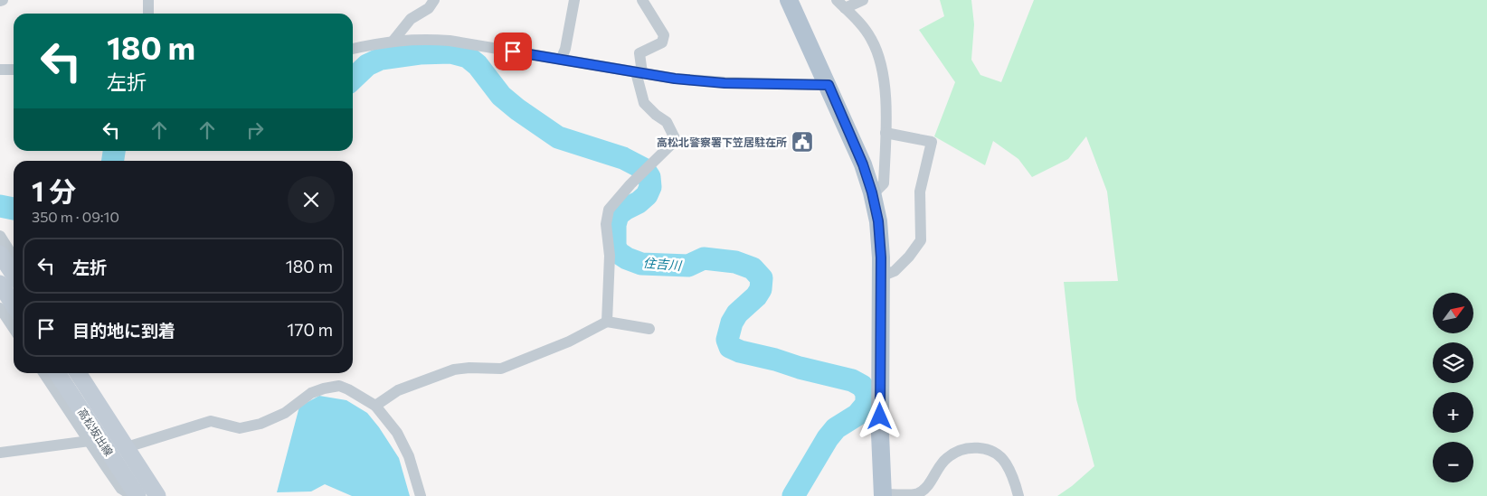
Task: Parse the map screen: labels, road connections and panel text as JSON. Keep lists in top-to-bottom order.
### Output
{
  "streets": {
    "main road": ["高松坂出線"]
  },
  "water": ["住吉川"],
  "places": {
    "public building": ["高松北警察署下笠居駐在所"]
  },
  "north": "top right",
  "page": {
    "turn": ["180 m", "左折"],
    "heading": ["1 分", "350 m · 09:10"],
    "list": [
      {
        "name": "左折",
        "value": "180 m"
      },
      {
        "name": "目的地に到着",
        "value": "170 m"
      }
    ],
    "map_buttons": ["+", "−"]
  }
}
